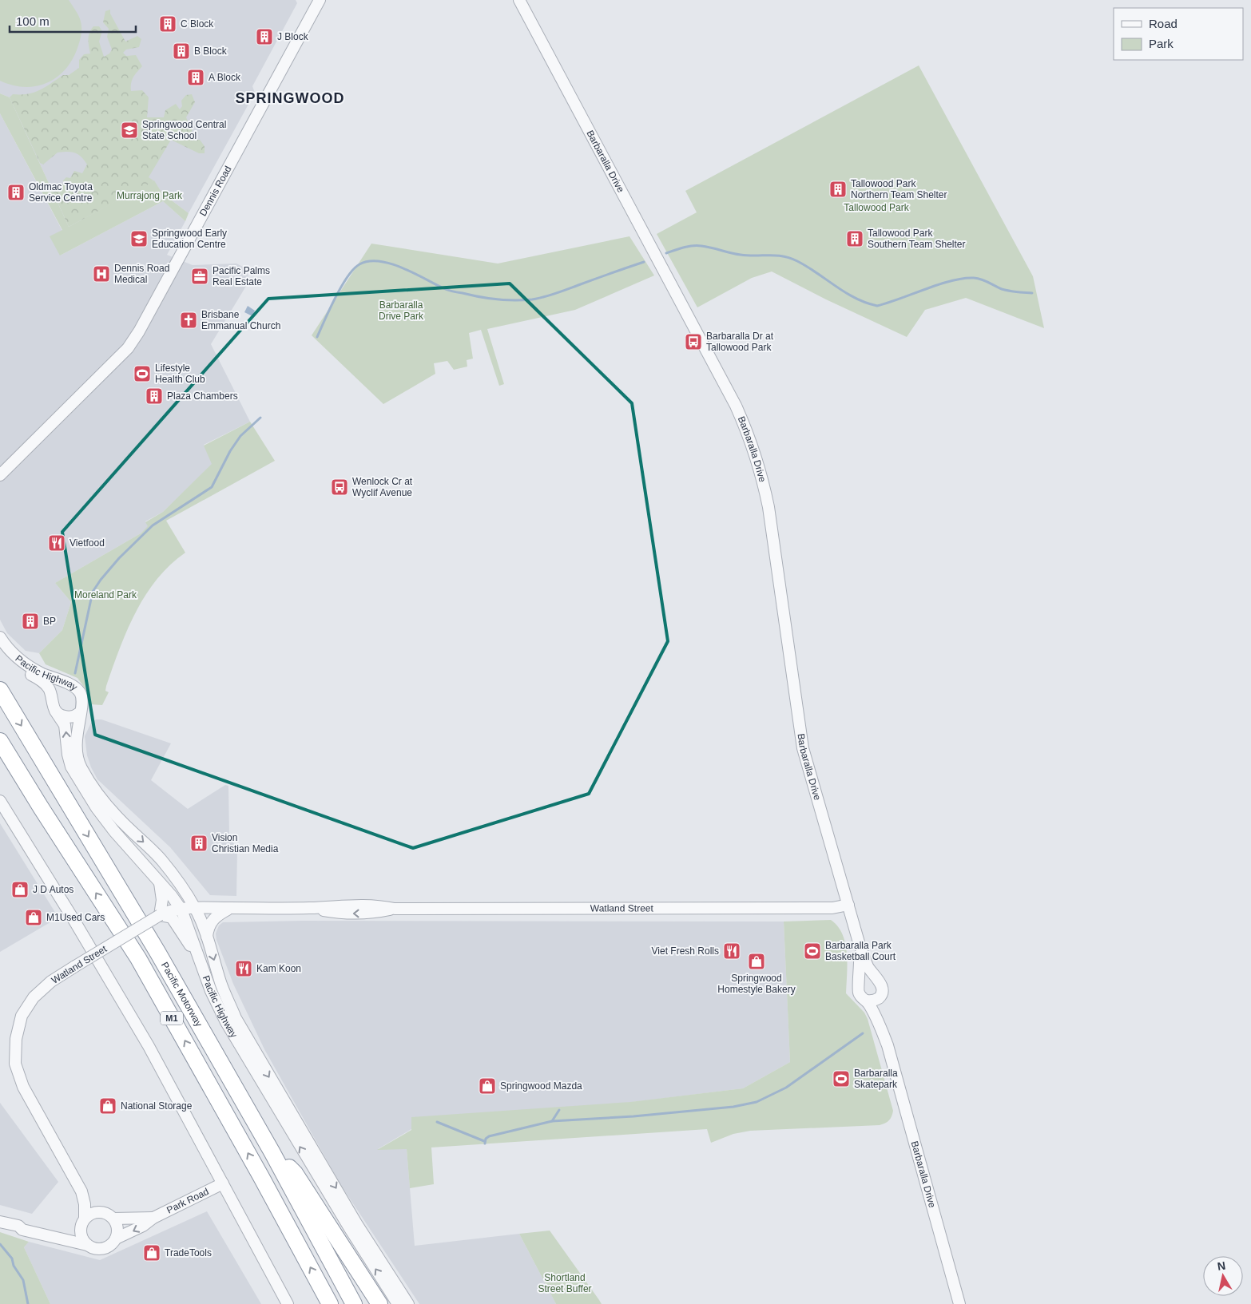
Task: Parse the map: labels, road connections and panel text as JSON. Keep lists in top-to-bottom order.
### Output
{
  "streets": {
    "highway": ["Pacific Motorway", "M1"],
    "street": [
      "Barbaralla Drive",
      "Dennis Road",
      "Pacific Highway",
      "Watland Street",
      "Park Road"
    ]
  },
  "crossings": [
    ["Barbaralla Drive", "Watland Street"],
    ["Pacific Highway", "Watland Street"],
    ["Watland Street", "Park Road"]
  ],
  "districts": ["SPRINGWOOD"],
  "parks": [
    "Murrajong Park",
    "Tallowood Park",
    "Barbaralla Drive Park",
    "Moreland Park",
    "Shortland Street Buffer"
  ],
  "places": {
    "building": [
      "C Block",
      "J Block",
      "B Block",
      "A Block",
      "Tallowood Park Northern Team Shelter",
      "Oldmac Toyota Service Centre",
      "Tallowood Park Southern Team Shelter",
      "Plaza Chambers",
      "BP",
      "Vision Christian Media"
    ],
    "school or university": ["Springwood Central State School", "Springwood Early Education Centre"],
    "hospital": ["Dennis Road Medical"],
    "office": ["Pacific Palms Real Estate"],
    "church": ["Brisbane Emmanual Church"],
    "bus stop": ["Barbaralla Dr at Tallowood Park", "Wenlock Cr at Wyclif Avenue"],
    "sports": ["Lifestyle Health Club", "Barbaralla Park Basketball Court", "Barbaralla Skatepark"],
    "restaurant": ["Vietfood", "Viet Fresh Rolls", "Kam Koon"],
    "shop": [
      "J D Autos",
      "M1Used Cars",
      "Springwood Homestyle Bakery",
      "Springwood Mazda",
      "National Storage",
      "TradeTools"
    ]
  },
  "legend": ["Road", "Park"],
  "scale_bar": "100 m",
  "north": "top"
}
